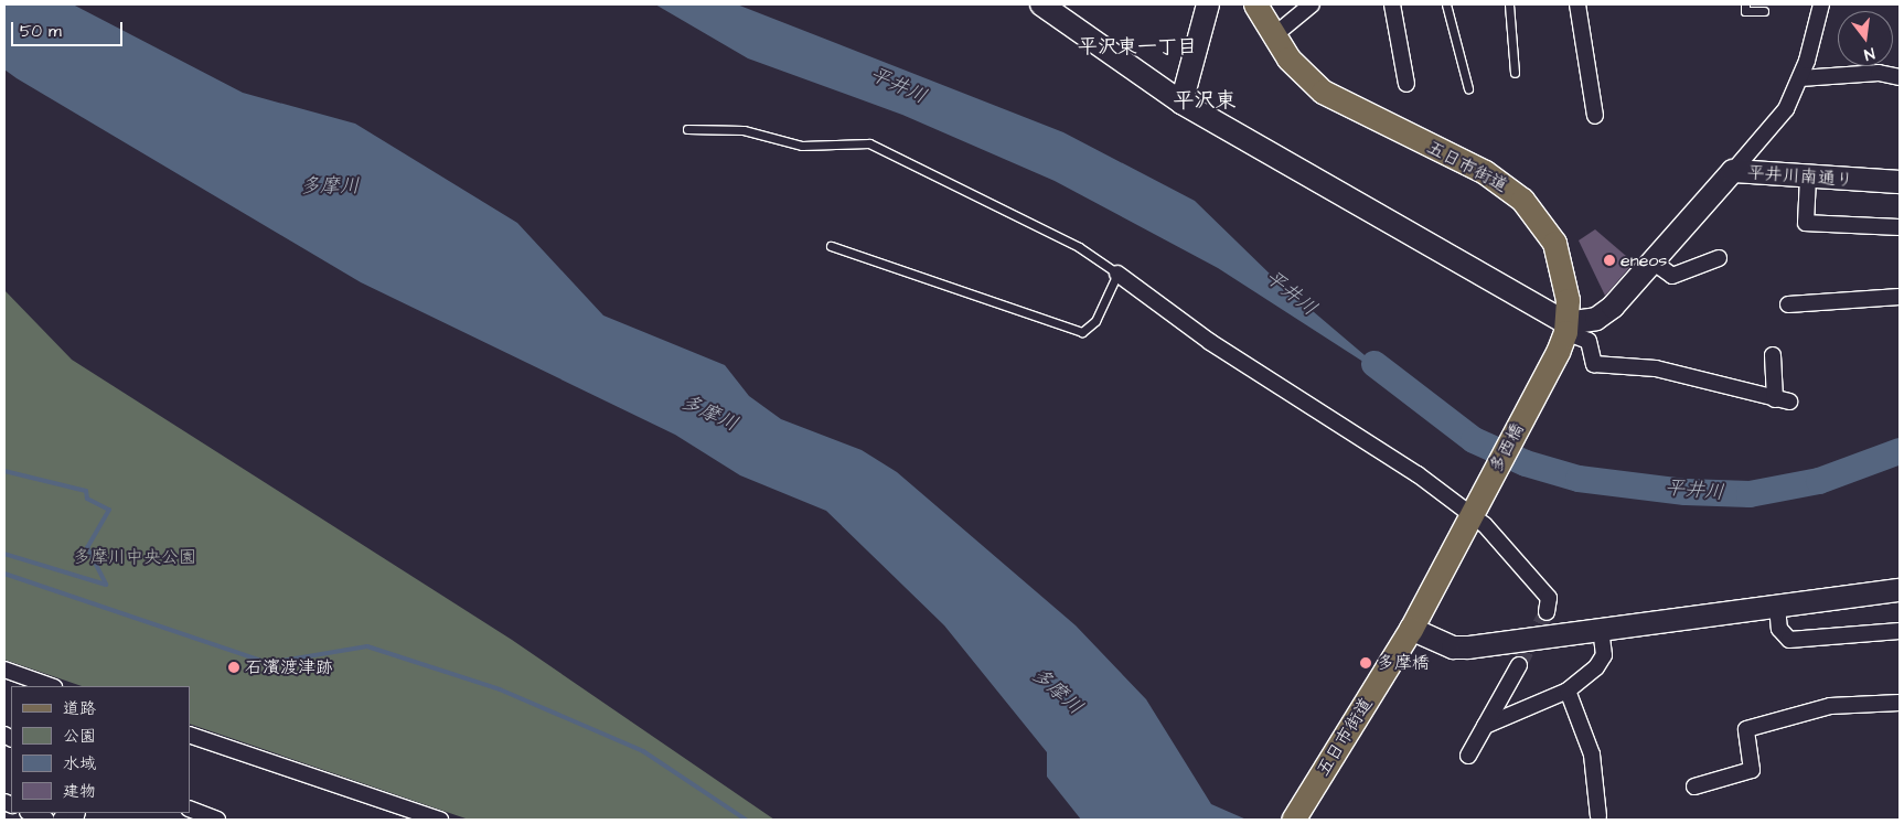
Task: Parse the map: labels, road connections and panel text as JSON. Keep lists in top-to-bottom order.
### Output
{
  "streets": {
    "main road": ["五日市街道", "多西橋"],
    "street": ["平井川南通り"]
  },
  "crossings": [
    ["五日市街道", "平井川南通り"],
    ["五日市街道", "多西橋"]
  ],
  "districts": ["平沢東一丁目", "平沢東"],
  "water": ["平井川", "多摩川"],
  "parks": ["多摩川中央公園"],
  "places": ["eneos", "多摩橋", "石濱渡津跡"],
  "legend": [
    "道路",
    "公園",
    "水域",
    "建物"
  ],
  "scale_bar": "50 m",
  "north": "bottom"
}
